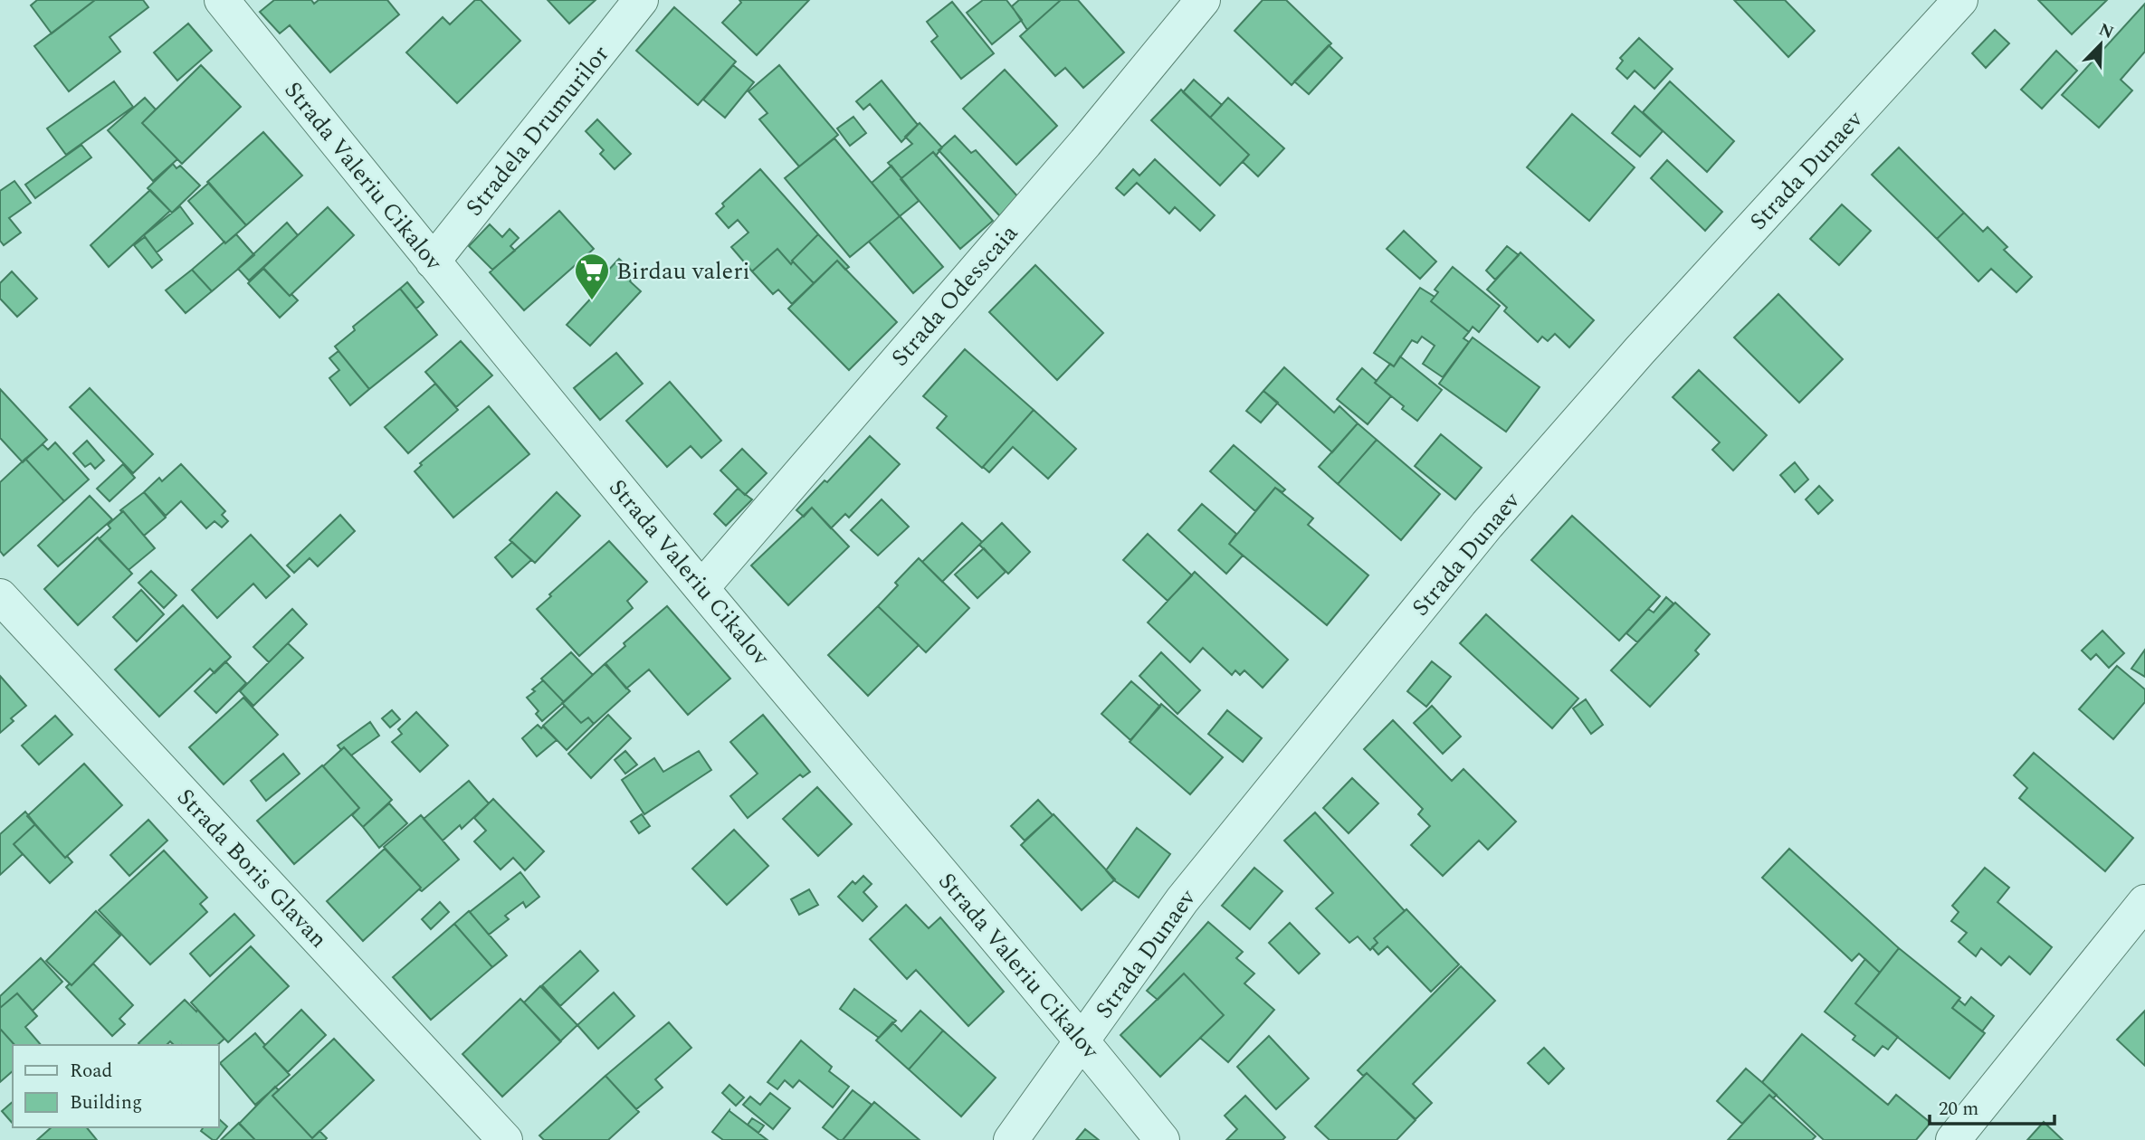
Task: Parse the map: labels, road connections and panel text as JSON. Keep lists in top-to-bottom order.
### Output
{
  "streets": {
    "street": [
      "Stradela Drumurilor",
      "Strada Dunaev",
      "Strada Valeriu Cikalov",
      "Strada Odesscaia",
      "Strada Boris Glavan"
    ]
  },
  "crossings": [
    ["Stradela Drumurilor", "Strada Valeriu Cikalov"],
    ["Strada Dunaev", "Strada Valeriu Cikalov"],
    ["Strada Valeriu Cikalov", "Strada Odesscaia"]
  ],
  "places": {
    "supermarket": ["Birdau valeri"]
  },
  "legend": ["Road", "Building"],
  "scale_bar": "20 m",
  "north": "top right"
}
